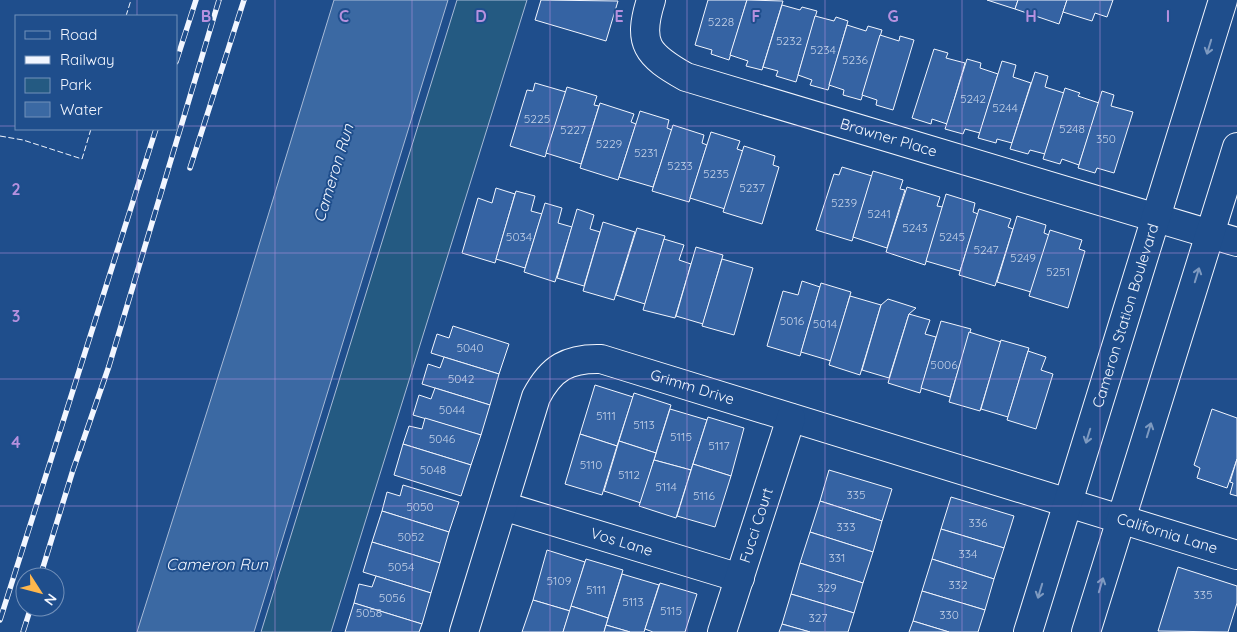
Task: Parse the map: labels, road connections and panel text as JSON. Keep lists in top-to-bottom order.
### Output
{
  "streets": {
    "street": [
      "Brawner Place",
      "Cameron Station Boulevard",
      "Grimm Drive",
      "Fucci Court",
      "California Lane",
      "Vos Lane"
    ]
  },
  "crossings": [
    ["Brawner Place", "Cameron Station Boulevard"],
    ["Cameron Station Boulevard", "Grimm Drive"],
    ["Grimm Drive", "Fucci Court"],
    ["Grimm Drive", "California Lane"],
    ["Grimm Drive", "Vos Lane"],
    ["Fucci Court", "Vos Lane"]
  ],
  "water": ["Cameron Run"],
  "house_numbers": [
    "5228",
    "5232",
    "5234",
    "5236",
    "5242",
    "5244",
    "5225",
    "5248",
    "5227",
    "350",
    "5229",
    "5231",
    "5233",
    "5235",
    "5237",
    "5239",
    "5241",
    "5243",
    "5034",
    "5245",
    "5247",
    "5249",
    "5251",
    "5016",
    "5014",
    "5040",
    "5006",
    "5042",
    "5044",
    "5111",
    "5113",
    "5115",
    "5046",
    "5117",
    "5110",
    "5048",
    "5112",
    "5114",
    "335",
    "5116",
    "5050",
    "336",
    "333",
    "5052",
    "334",
    "331",
    "5054",
    "5109",
    "332",
    "329",
    "5111",
    "335",
    "5056",
    "5113",
    "5115",
    "5058",
    "330",
    "327"
  ],
  "legend": [
    "Road",
    "Railway",
    "Park",
    "Water"
  ],
  "north": "bottom right",
  "grid": {
    "columns": [
      "B",
      "C",
      "D",
      "E",
      "F",
      "G",
      "H",
      "I"
    ],
    "rows": ["2", "3", "4"]
  }
}
